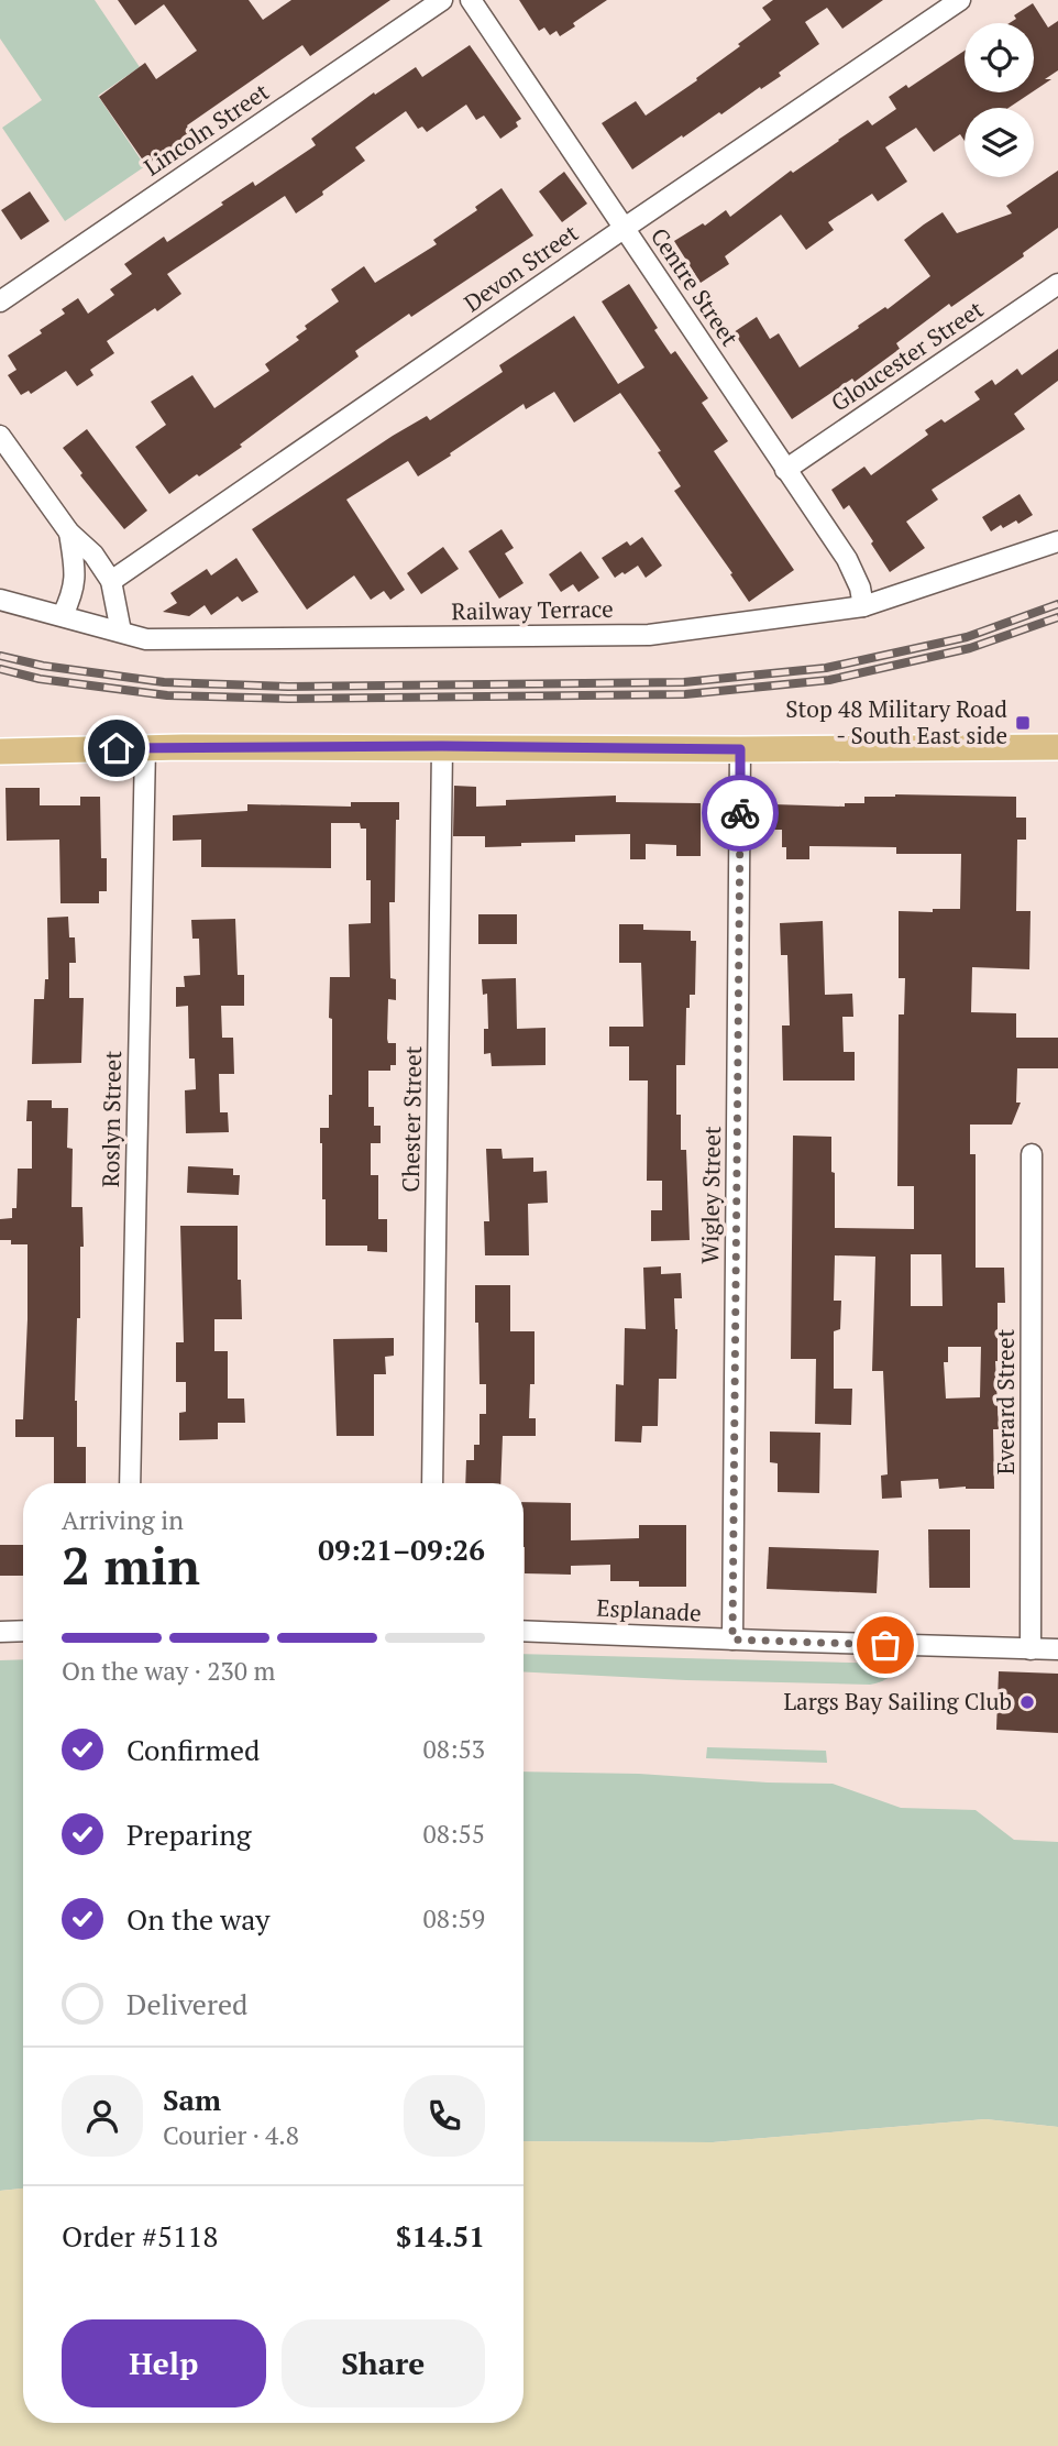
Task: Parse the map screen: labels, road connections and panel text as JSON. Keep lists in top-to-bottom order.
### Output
{
  "streets": {
    "street": [
      "Lincoln Street",
      "Devon Street",
      "Centre Street",
      "Gloucester Street",
      "Railway Terrace",
      "Roslyn Street",
      "Chester Street",
      "Wigley Street",
      "Everard Street",
      "Esplanade"
    ]
  },
  "crossings": [
    ["Devon Street", "Centre Street"],
    ["Centre Street", "Gloucester Street"],
    ["Centre Street", "Railway Terrace"],
    ["Wigley Street", "Esplanade"],
    ["Everard Street", "Esplanade"]
  ],
  "places": {
    "transit": ["Stop 48 Military Road - South East side"],
    "other": ["Largs Bay Sailing Club"]
  },
  "page": {
    "heading": ["2 min", "Arriving in", "09:21–09:26"],
    "panel": [
      "Sam",
      "Courier · 4.8",
      "Order #5118",
      "$14.51"
    ],
    "bar": "On the way · 230 m",
    "list": [
      ["Confirmed", "08:53"],
      ["Preparing", "08:55"],
      ["On the way", "08:59"],
      "Delivered"
    ],
    "buttons": ["Help", "Share"]
  }
}
